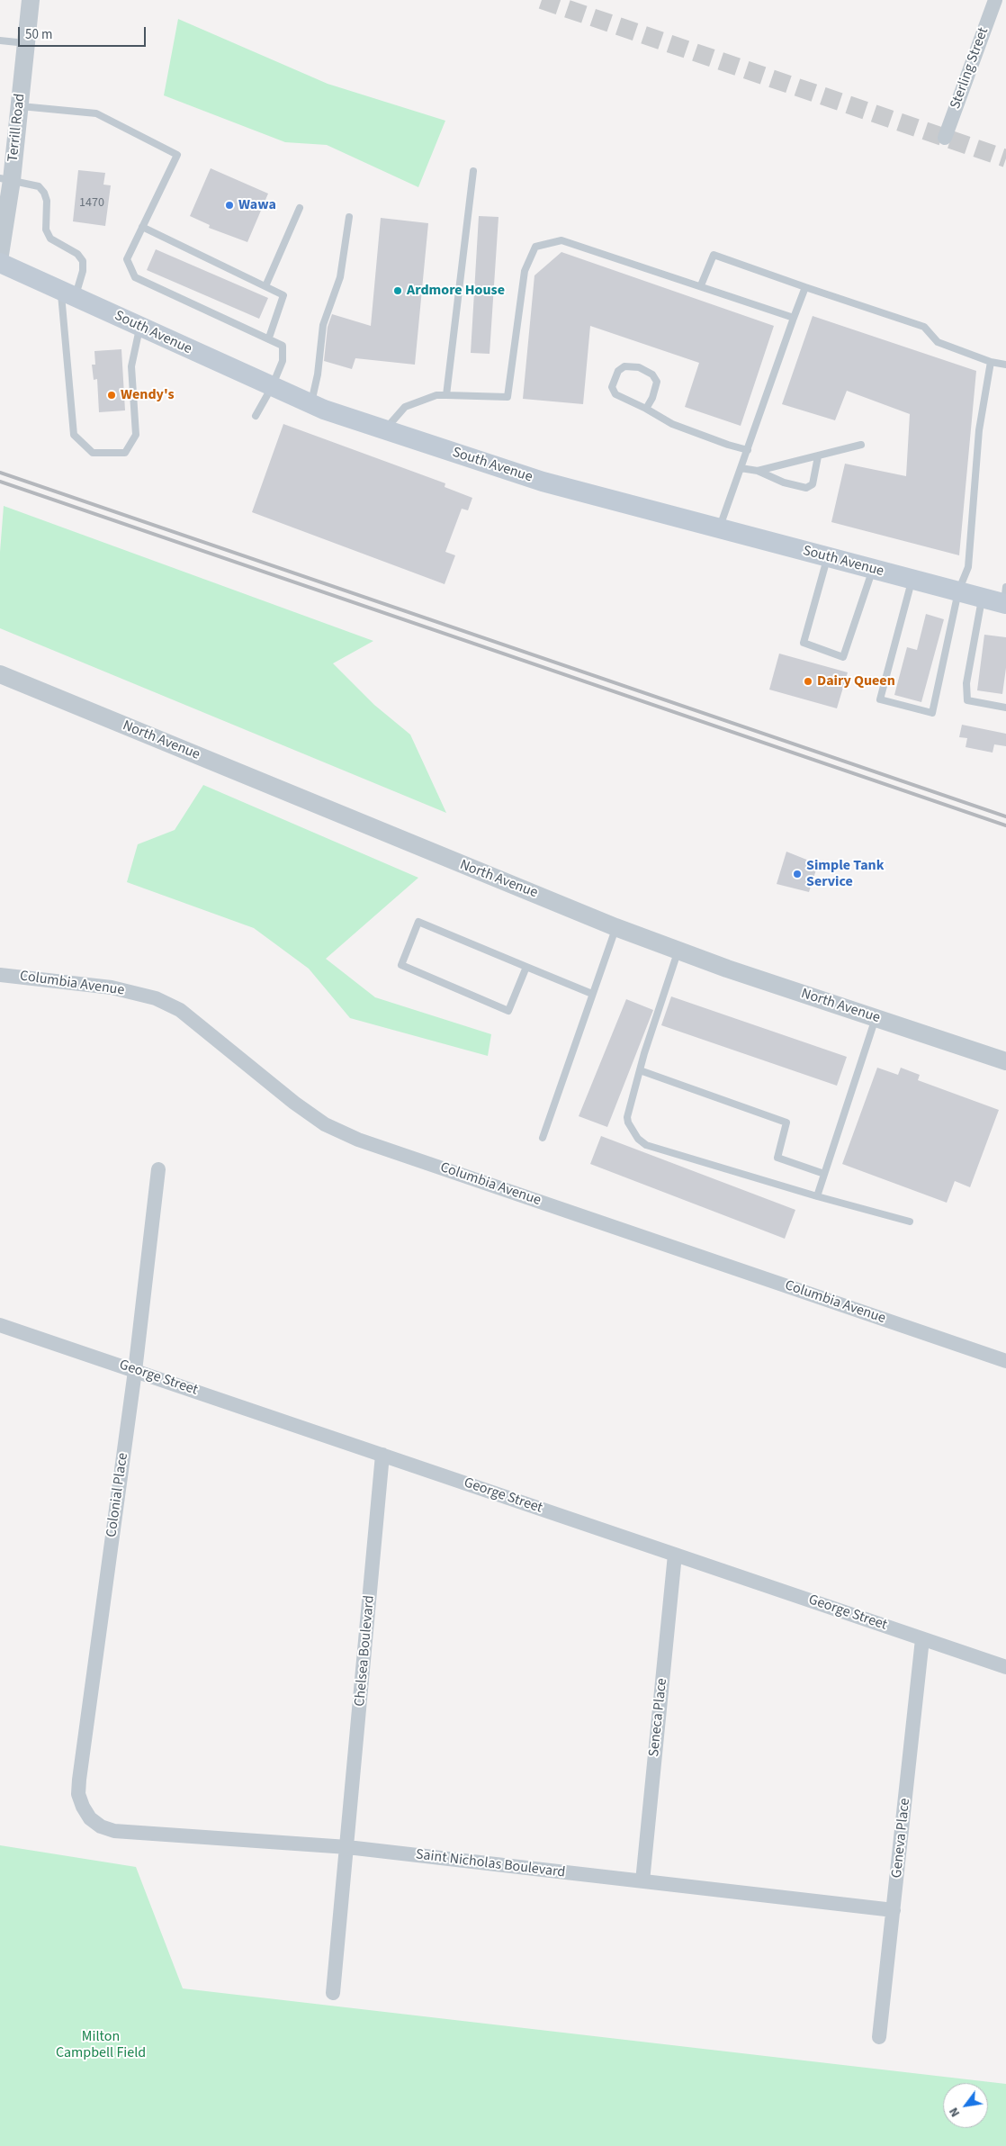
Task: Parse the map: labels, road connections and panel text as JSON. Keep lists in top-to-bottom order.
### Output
{
  "streets": {
    "main road": ["South Avenue"],
    "street": [
      "Sterling Street",
      "Terrill Road",
      "North Avenue",
      "Columbia Avenue",
      "George Street",
      "Colonial Place",
      "Chelsea Boulevard",
      "Seneca Place",
      "Geneva Place",
      "Saint Nicholas Boulevard"
    ]
  },
  "crossings": [
    ["George Street", "Colonial Place"],
    ["George Street", "Chelsea Boulevard"],
    ["George Street", "Seneca Place"],
    ["George Street", "Geneva Place"],
    ["Colonial Place", "Saint Nicholas Boulevard"],
    ["Chelsea Boulevard", "Saint Nicholas Boulevard"],
    ["Seneca Place", "Saint Nicholas Boulevard"],
    ["Geneva Place", "Saint Nicholas Boulevard"]
  ],
  "parks": ["Milton Campbell Field"],
  "places": [
    "Wawa",
    "Ardmore House",
    "Wendy's",
    "Dairy Queen",
    "Simple Tank Service"
  ],
  "house_numbers": ["1470"],
  "scale_bar": "50 m",
  "north": "bottom left"
}
